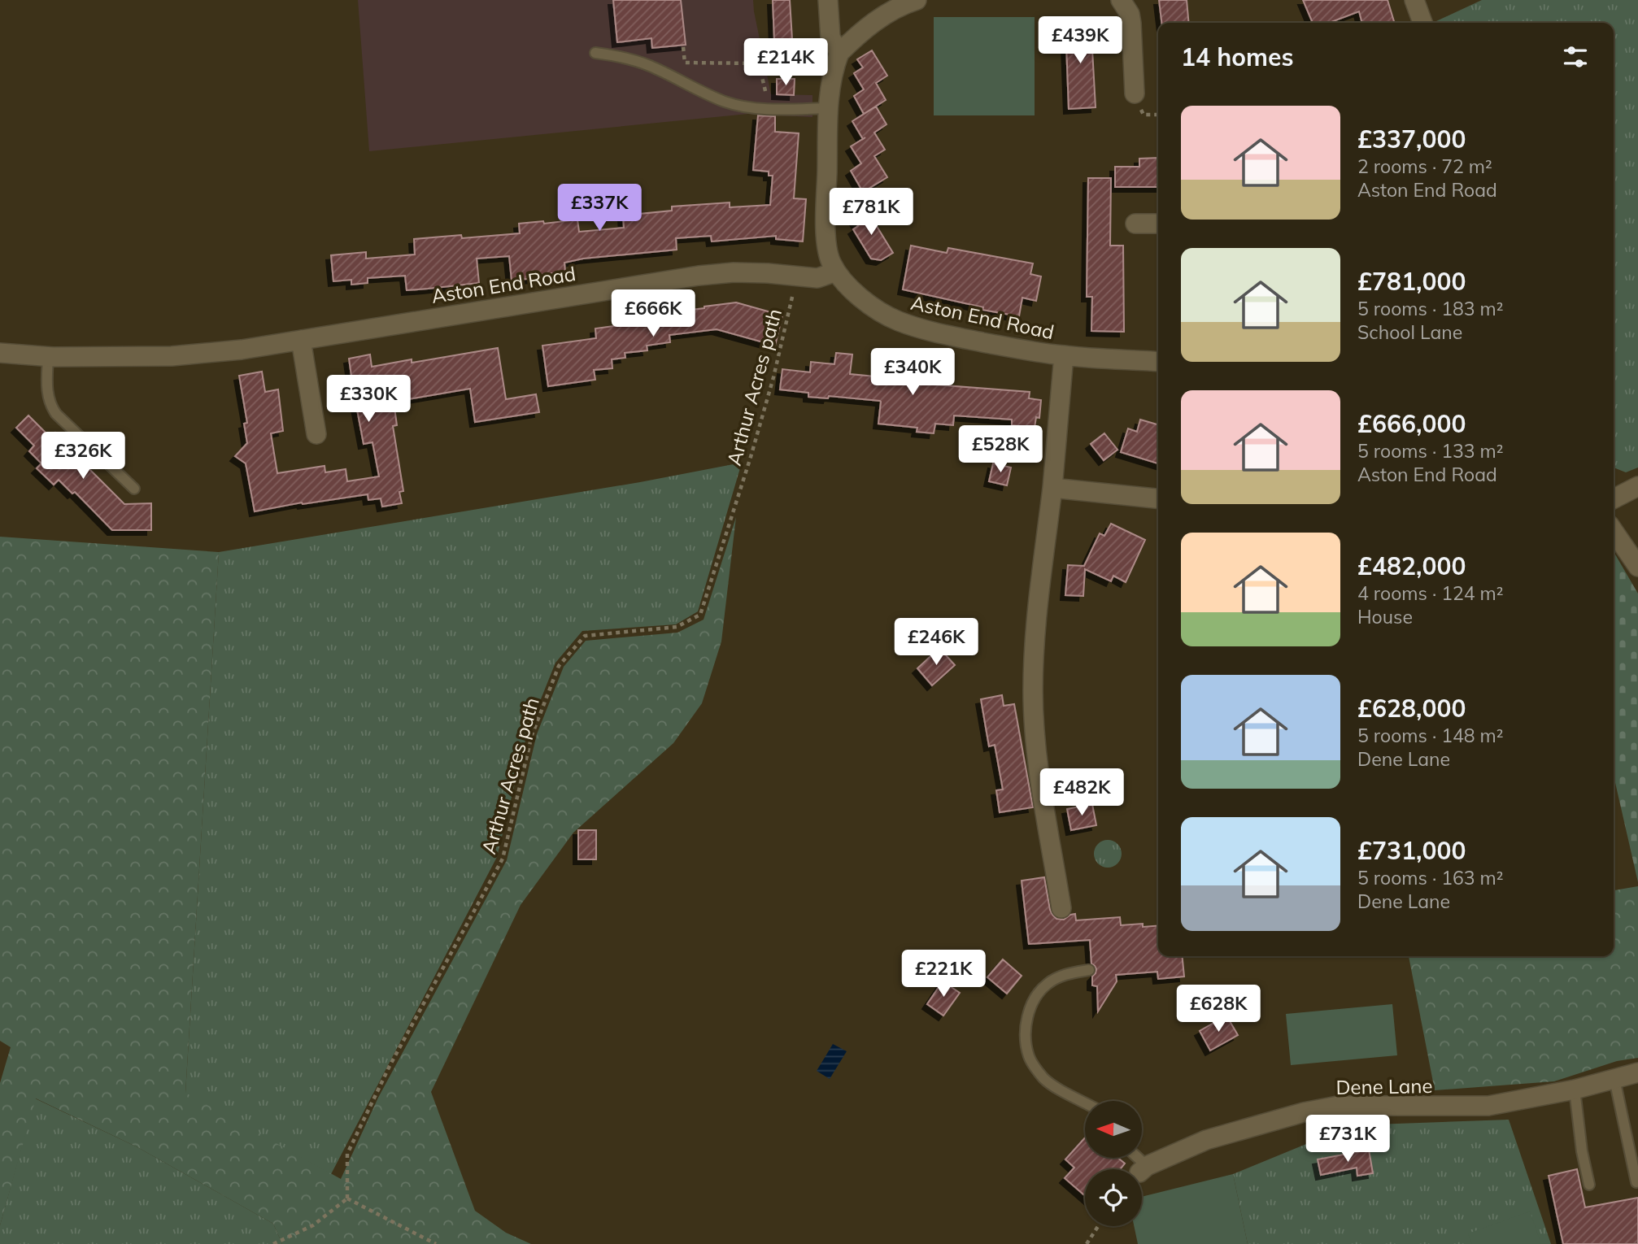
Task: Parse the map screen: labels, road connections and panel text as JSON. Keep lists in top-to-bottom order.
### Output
{
  "streets": {
    "street": ["Aston End Road", "Dene Lane"],
    "path": ["Arthur Acres path"]
  },
  "crossings": [
    ["Aston End Road", "Arthur Acres path"]
  ],
  "north": "left",
  "page": {
    "price": [
      "£439K",
      "£214K",
      "£337K",
      "£781K",
      "£666K",
      "£340K",
      "£330K",
      "£528K",
      "£326K",
      "£246K",
      "£482K",
      "£221K",
      "£628K",
      "£731K"
    ],
    "heading": "14 homes",
    "list": [
      {
        "name": "£337,000",
        "note": "2 rooms · 72 m² · Aston End Road"
      },
      {
        "name": "£781,000",
        "note": "5 rooms · 183 m² · School Lane"
      },
      {
        "name": "£666,000",
        "note": "5 rooms · 133 m² · Aston End Road"
      },
      {
        "name": "£482,000",
        "note": "4 rooms · 124 m² · House"
      },
      {
        "name": "£628,000",
        "note": "5 rooms · 148 m² · Dene Lane"
      },
      {
        "name": "£731,000",
        "note": "5 rooms · 163 m² · Dene Lane"
      }
    ]
  }
}
